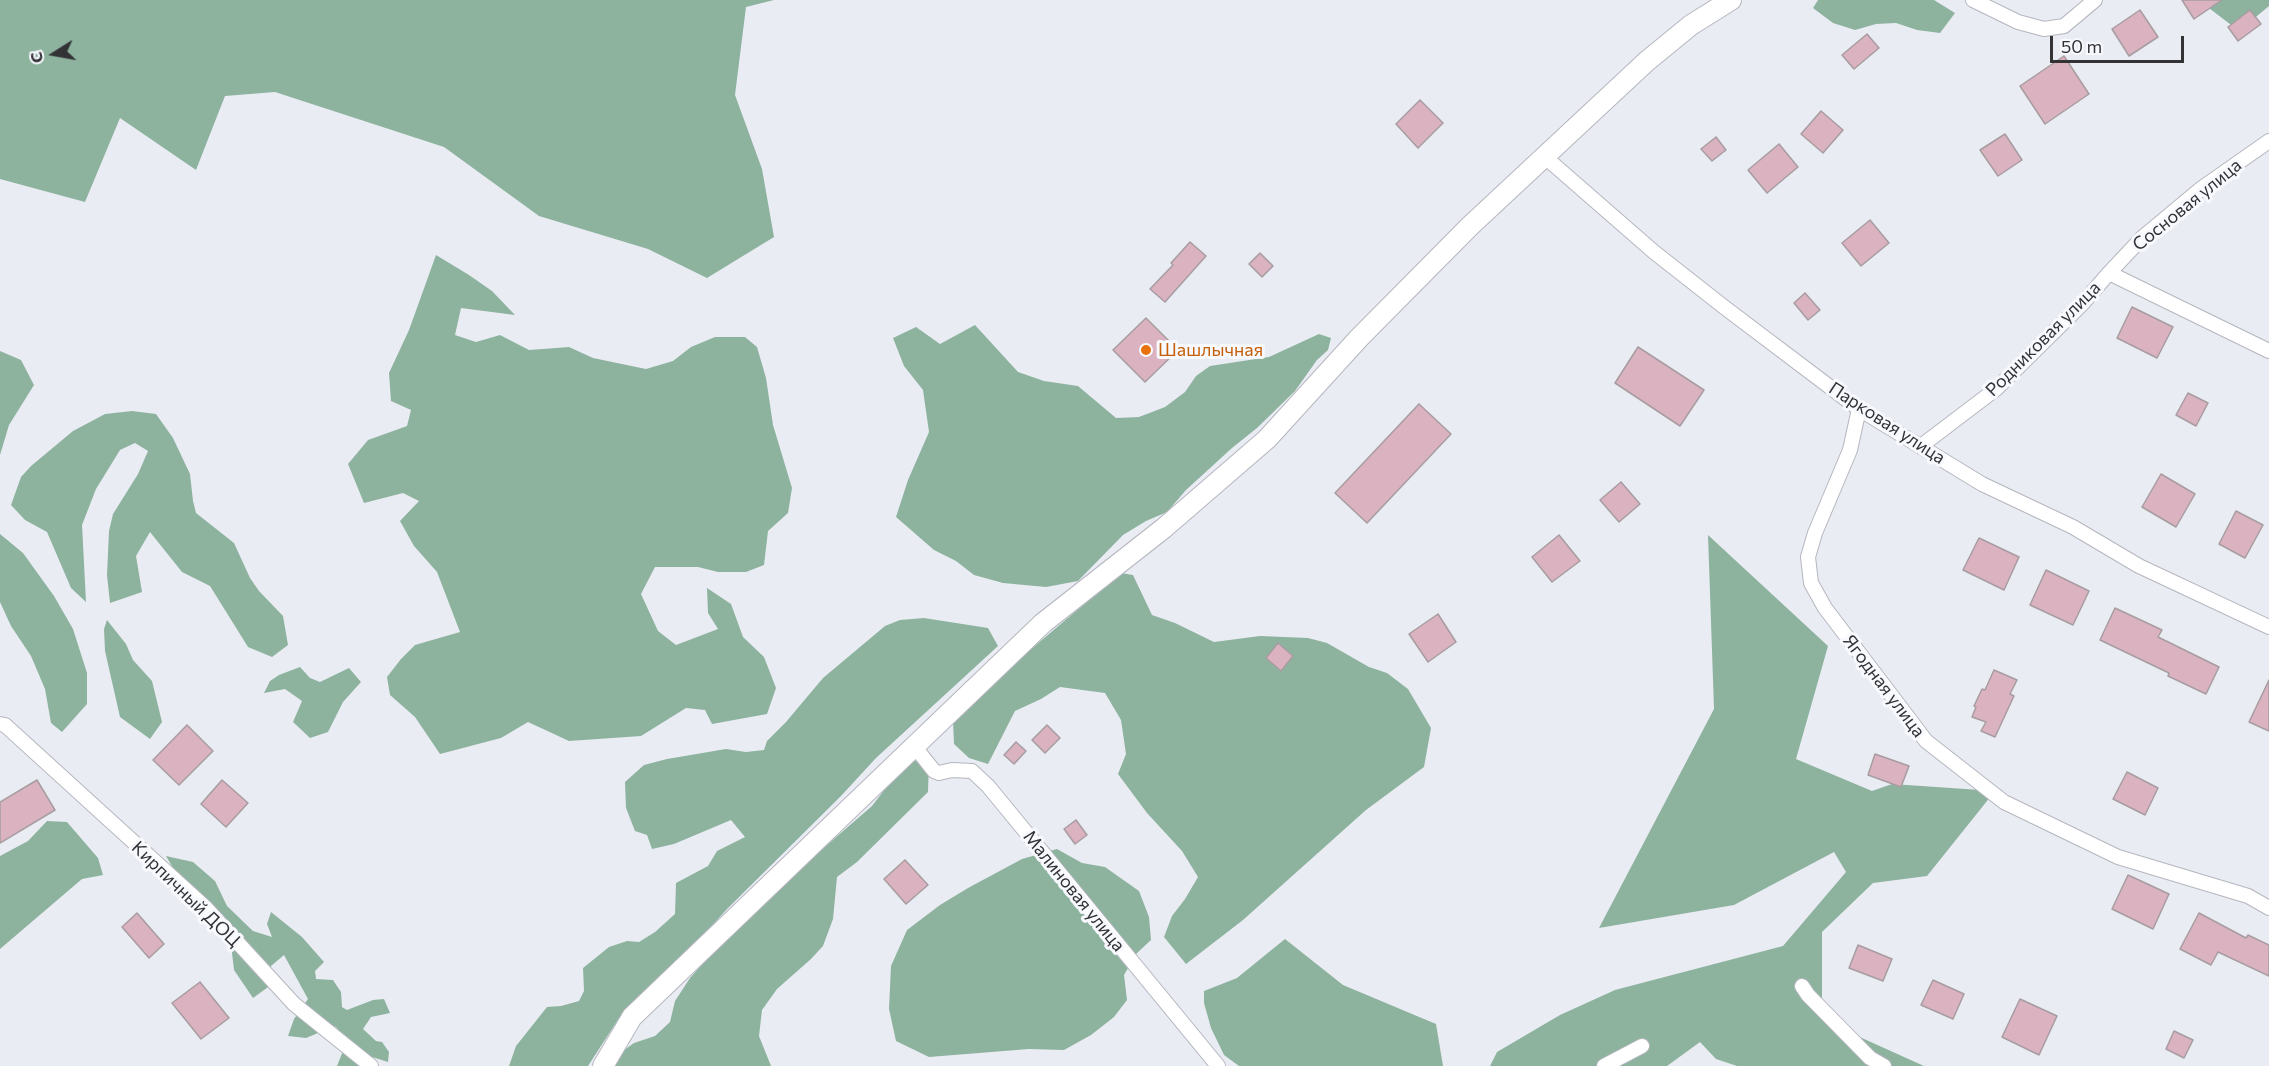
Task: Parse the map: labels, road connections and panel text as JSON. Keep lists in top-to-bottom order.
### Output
{
  "streets": {
    "street": [
      "Сосновая улица",
      "Родниковая улица",
      "Парковая улица",
      "Ягодная улица",
      "Малиновая улица",
      "Кирпичный ДОЦ"
    ]
  },
  "crossings": [
    ["Сосновая улица", "Родниковая улица"],
    ["Родниковая улица", "Парковая улица"],
    ["Парковая улица", "Ягодная улица"]
  ],
  "places": ["Шашлычная"],
  "scale_bar": "50 m",
  "north": "left"
}
